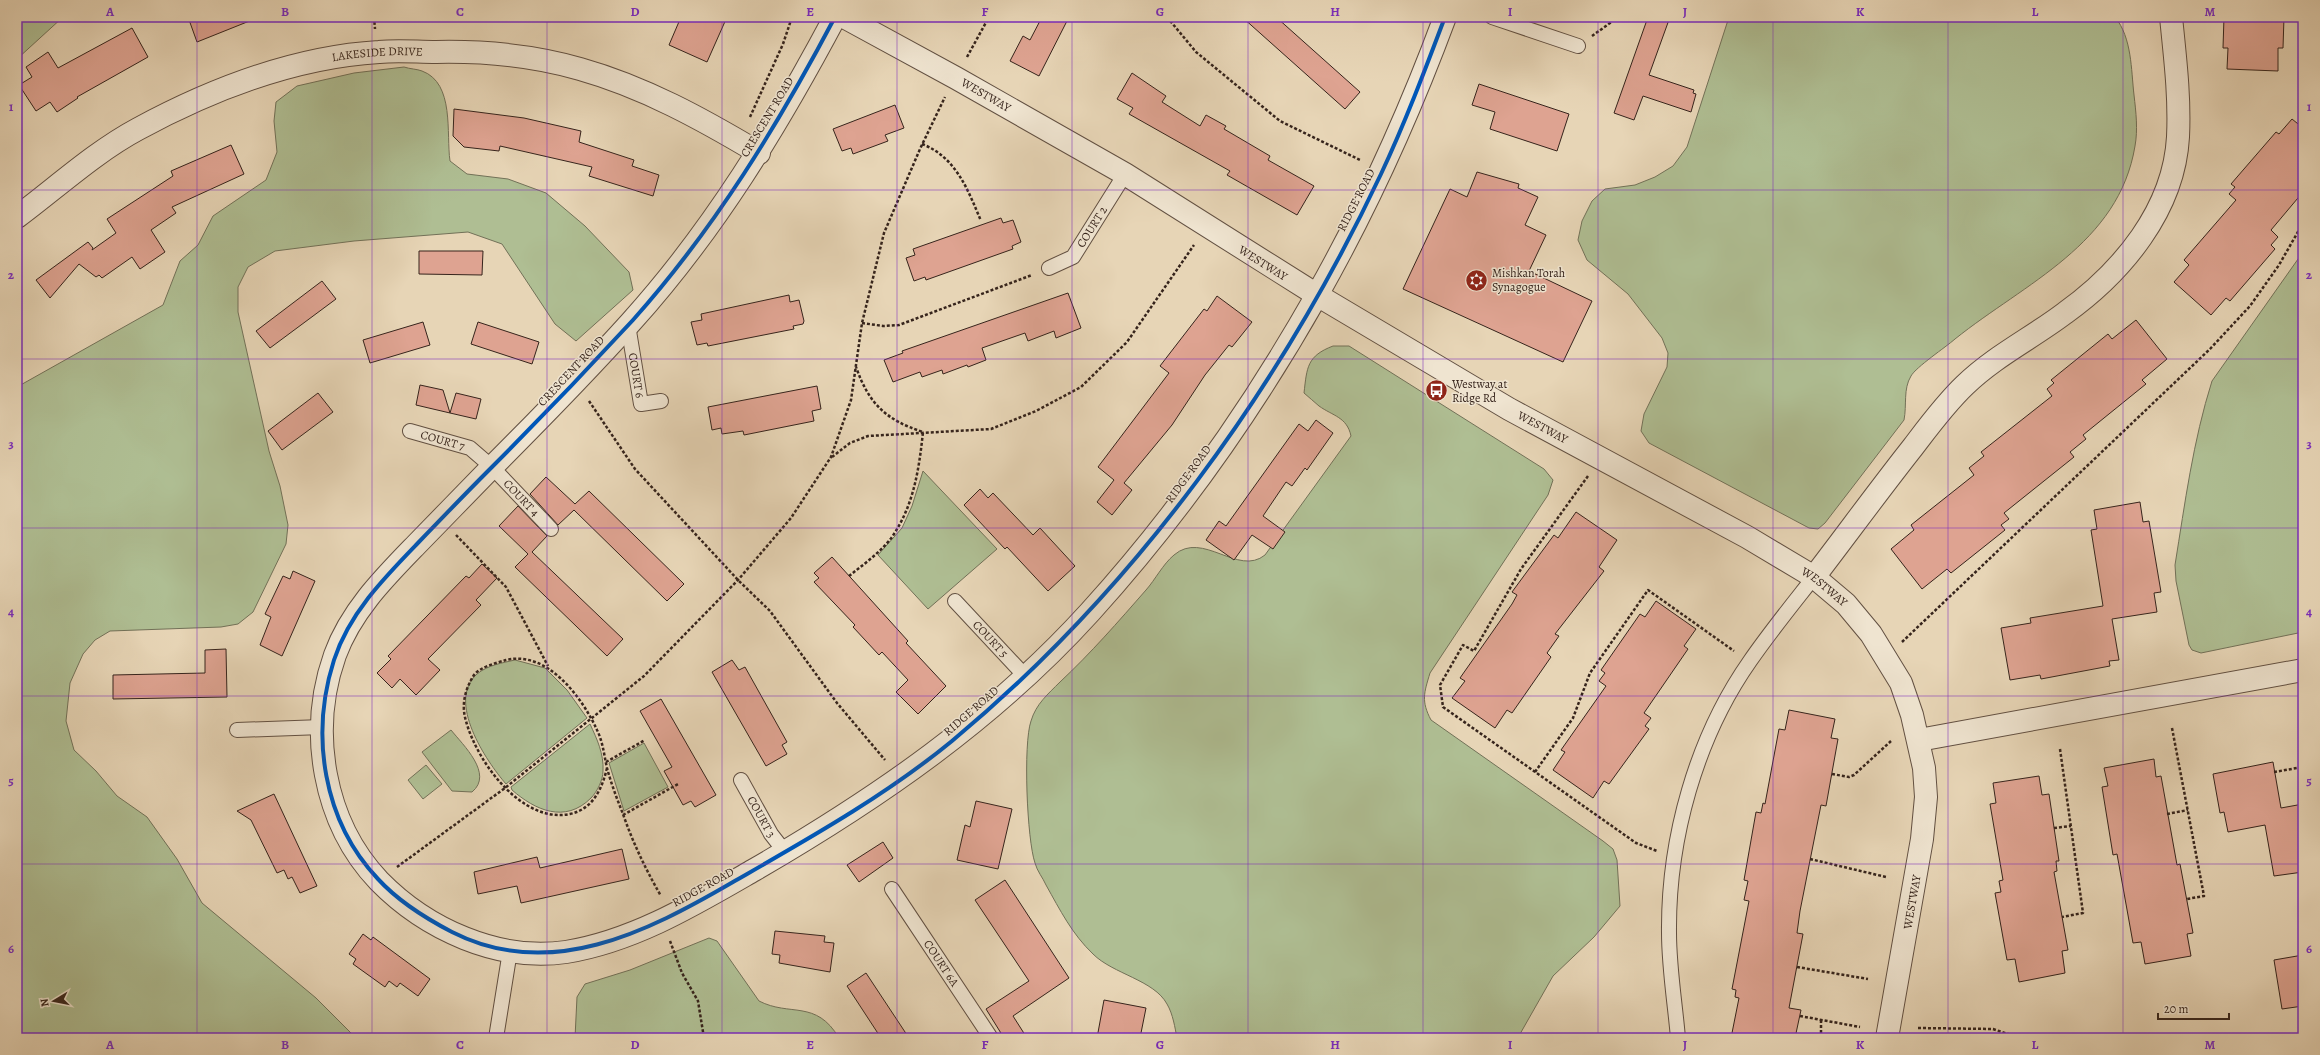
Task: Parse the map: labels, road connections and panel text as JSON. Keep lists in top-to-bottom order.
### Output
{
  "streets": {
    "street": [
      "LAKESIDE DRIVE",
      "WESTWAY",
      "CRESCENT ROAD",
      "RIDGE ROAD"
    ],
    "lane": [
      "COURT 2",
      "COURT 6",
      "COURT 7",
      "COURT 4",
      "COURT 5",
      "COURT 3",
      "COURT 6A"
    ]
  },
  "crossings": [
    ["LAKESIDE DRIVE", "CRESCENT ROAD"],
    ["WESTWAY", "RIDGE ROAD"],
    ["WESTWAY", "COURT 2"],
    ["CRESCENT ROAD", "RIDGE ROAD"],
    ["CRESCENT ROAD", "COURT 6"],
    ["CRESCENT ROAD", "COURT 7"],
    ["CRESCENT ROAD", "COURT 4"],
    ["RIDGE ROAD", "COURT 5"],
    ["RIDGE ROAD", "COURT 3"],
    ["COURT 7", "COURT 4"]
  ],
  "places": {
    "synagogue": ["Mishkan Torah Synagogue"],
    "bus stop": ["Westway at Ridge Rd"]
  },
  "scale_bar": "20 m",
  "north": "left",
  "grid": {
    "columns": [
      "A",
      "B",
      "C",
      "D",
      "E",
      "F",
      "G",
      "H",
      "I",
      "J",
      "K",
      "L",
      "M"
    ],
    "rows": [
      "1",
      "2",
      "3",
      "4",
      "5",
      "6"
    ]
  }
}
